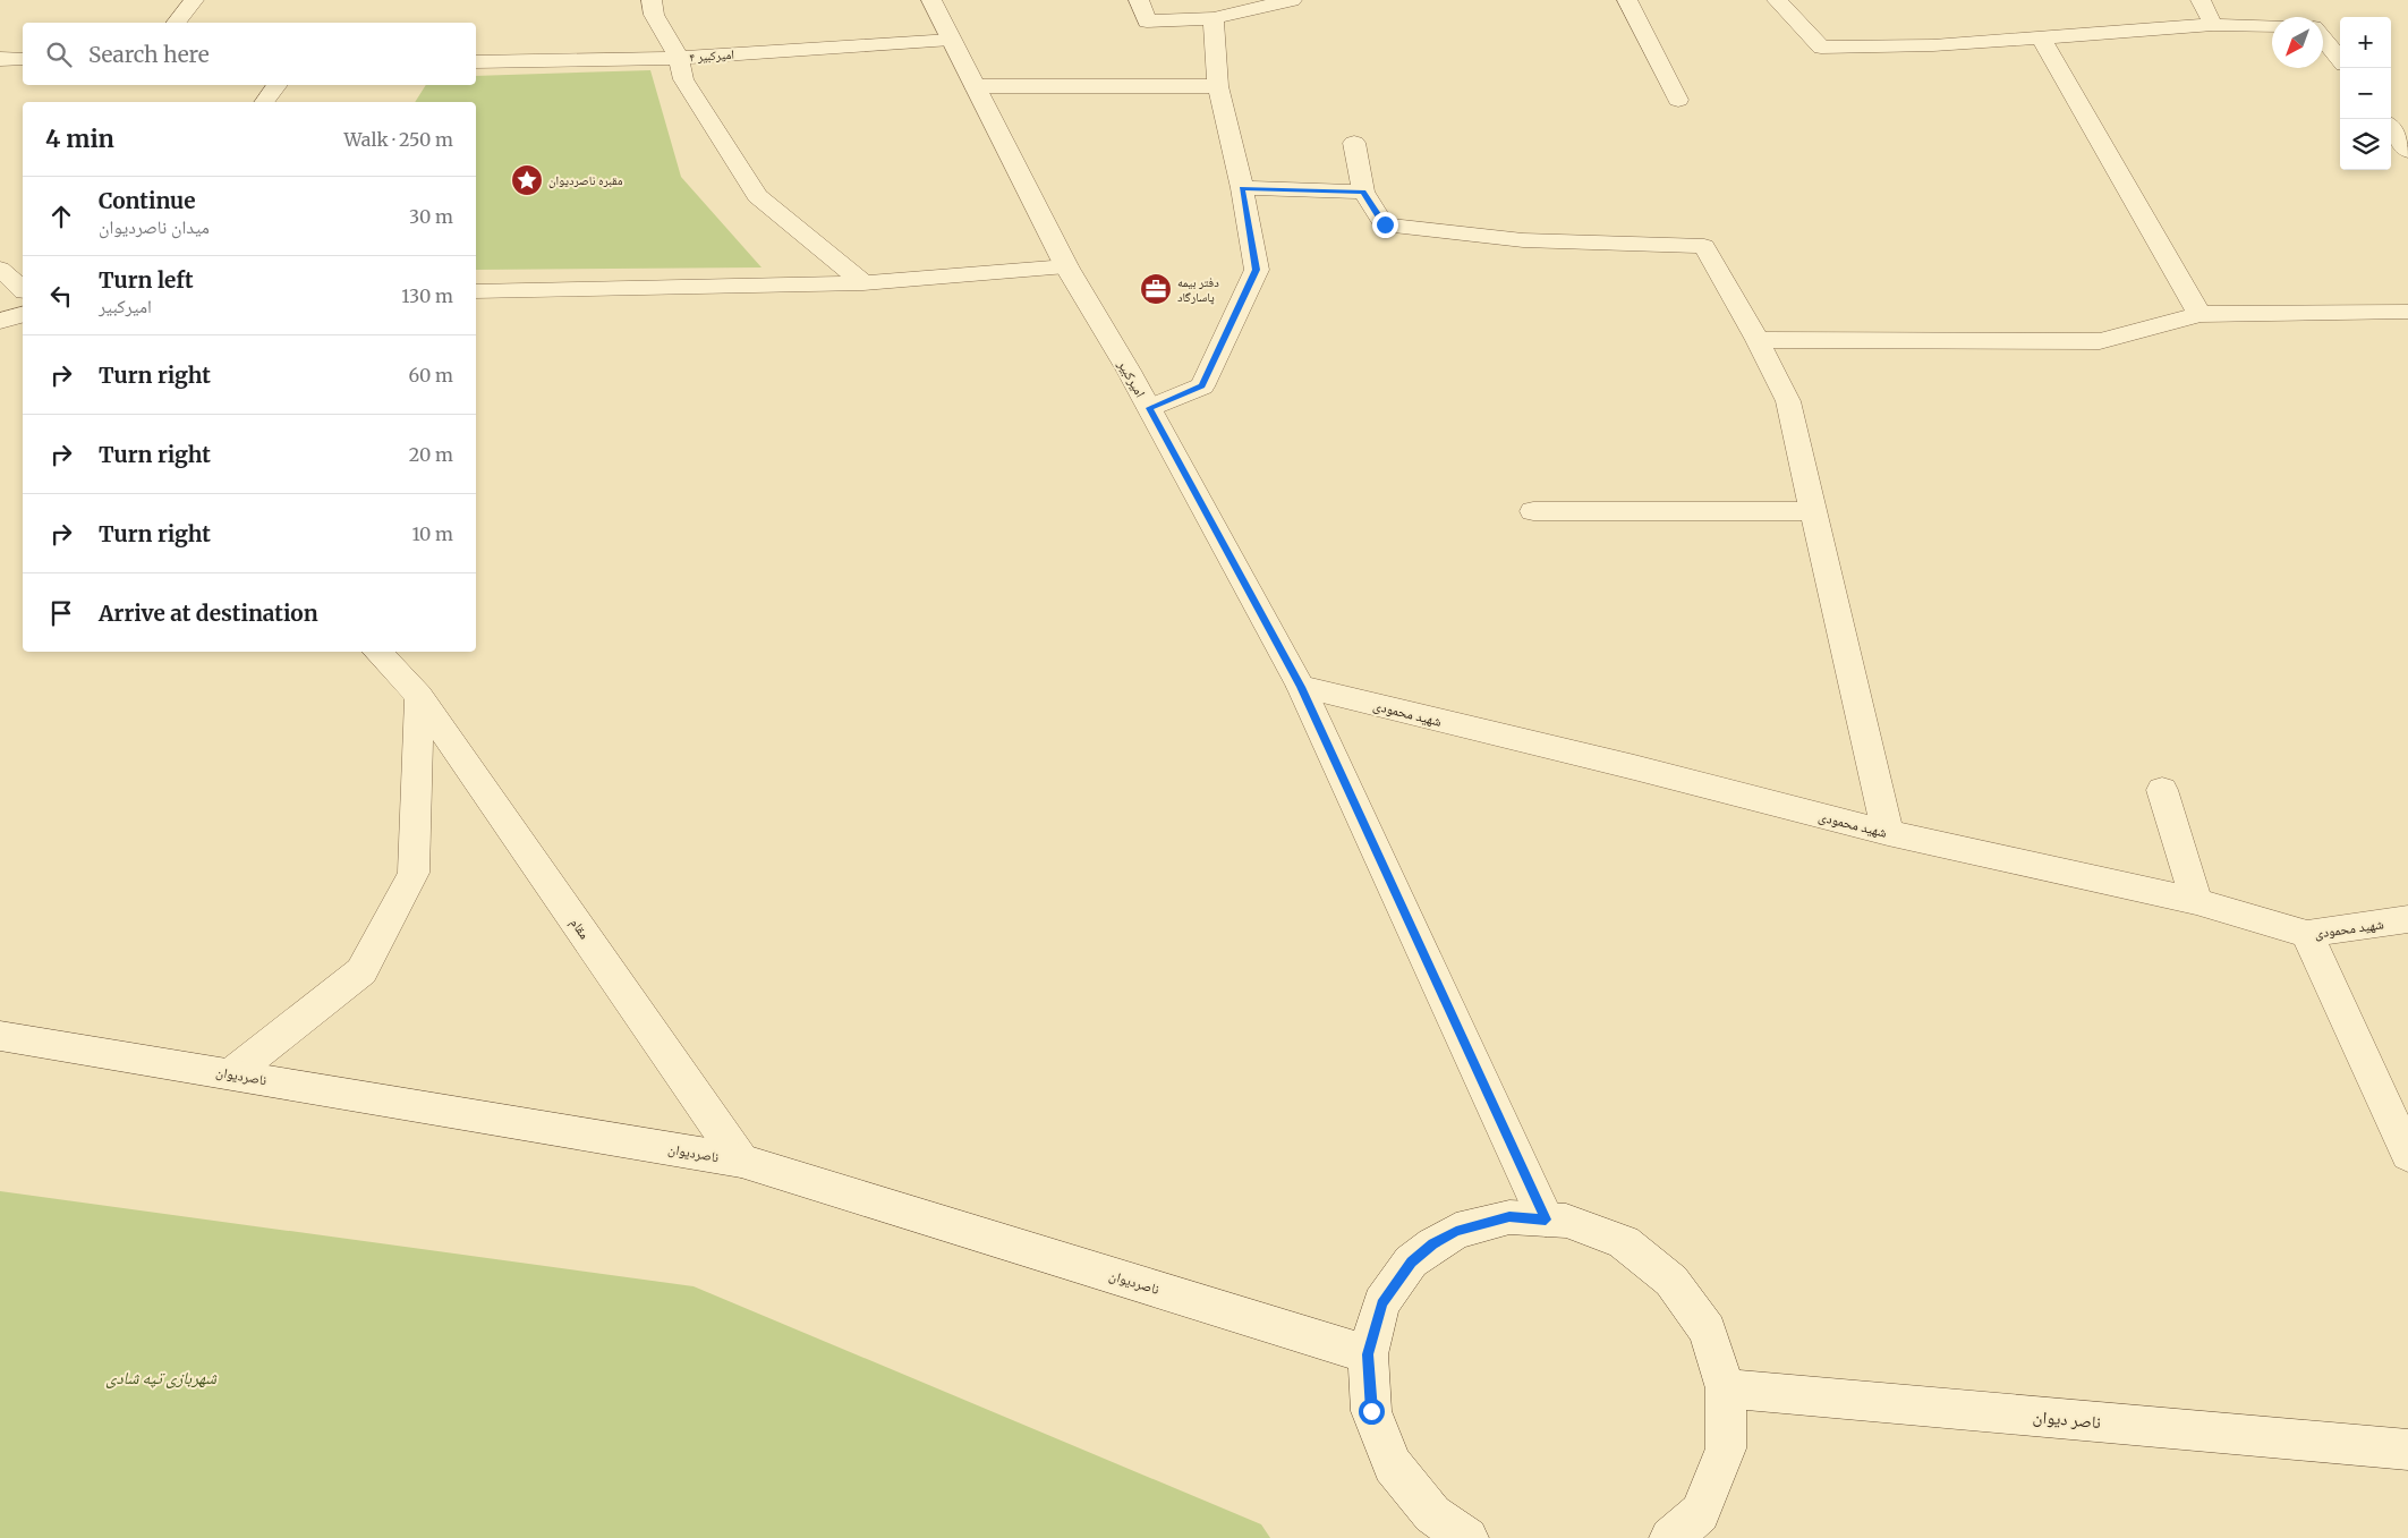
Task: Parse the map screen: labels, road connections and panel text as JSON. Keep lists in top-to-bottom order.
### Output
{
  "streets": {
    "street": [
      "امیرکبیر ۴",
      "امیرکبیر",
      "شهید محمودی",
      "مقام",
      "ناصردیوان",
      "ناصر دیوان"
    ]
  },
  "crossings": [
    ["امیرکبیر ۴", "امیرکبیر"],
    ["امیرکبیر", "شهید محمودی"],
    ["مقام", "ناصردیوان"]
  ],
  "parks": ["شهربازی تپه شادی"],
  "places": {
    "place": ["مقبره ناصردیوان"],
    "office": ["دفتر بیمه پاسارگاد"]
  },
  "north": "bottom left",
  "page": {
    "map_buttons": ["+", "−"],
    "search": "Search here",
    "heading": ["4 min", "Walk · 250 m"],
    "list": [
      ["Continue", "میدان ناصردیوان", "30 m"],
      ["Turn left", "امیرکبیر", "130 m"],
      ["Turn right", "60 m"],
      ["Turn right", "20 m"],
      ["Turn right", "10 m"],
      "Arrive at destination"
    ]
  }
}
